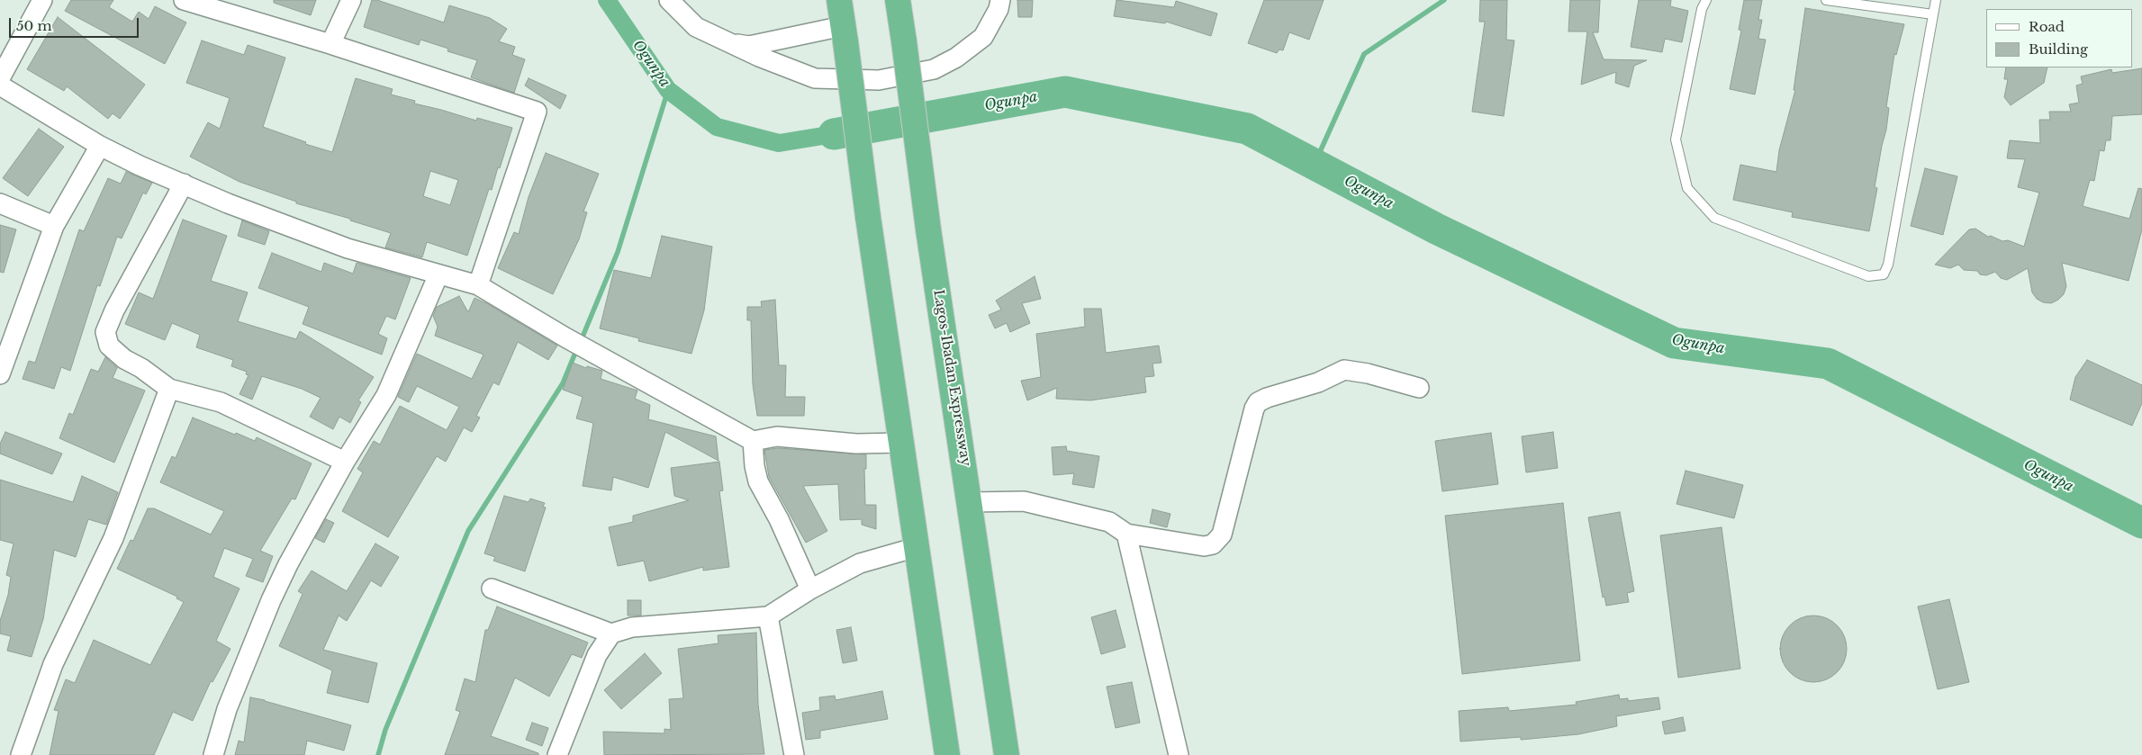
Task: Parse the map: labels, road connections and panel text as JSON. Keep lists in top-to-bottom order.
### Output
{
  "streets": {
    "highway": ["Lagos-Ibadan Expressway"]
  },
  "water": ["Ogunpa"],
  "legend": ["Road", "Building"],
  "scale_bar": "50 m"
}
